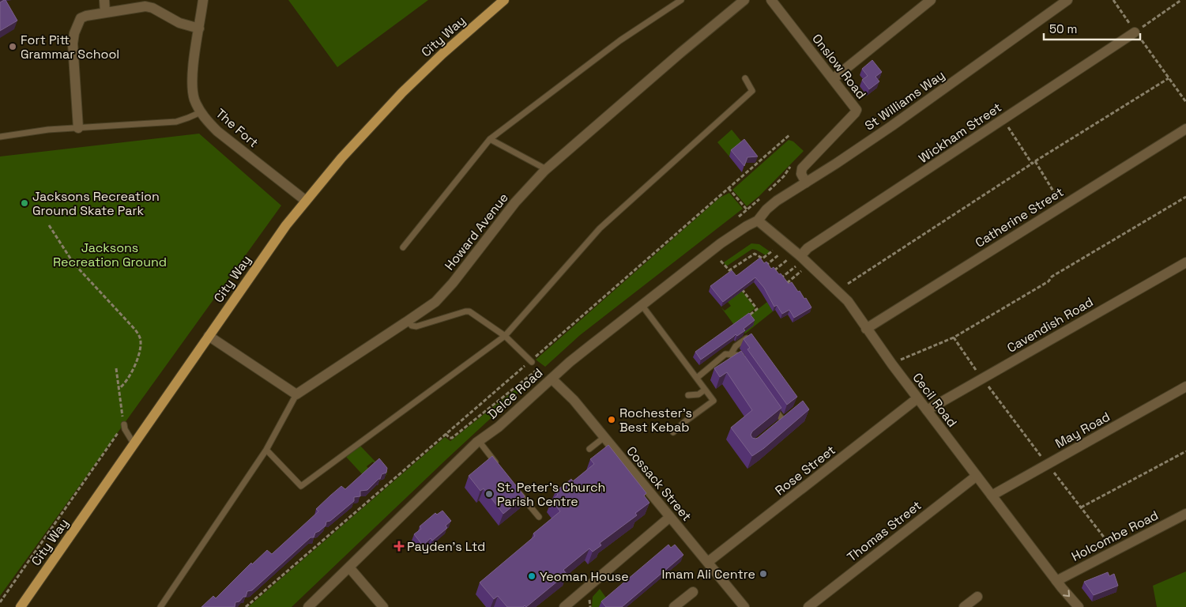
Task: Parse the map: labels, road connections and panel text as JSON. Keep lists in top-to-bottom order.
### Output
{
  "streets": {
    "main road": ["City Way"],
    "street": [
      "Onslow Road",
      "St Williams Way",
      "The Fort",
      "Wickham Street",
      "Catherine Street",
      "Howard Avenue",
      "Cavendish Road",
      "Delce Road",
      "Cecil Road",
      "May Road",
      "Rose Street",
      "Cossack Street",
      "Thomas Street",
      "Holcombe Road"
    ]
  },
  "crossings": [
    ["City Way", "The Fort"],
    ["Onslow Road", "St Williams Way"],
    ["St Williams Way", "Delce Road"],
    ["St Williams Way", "Cecil Road"],
    ["Wickham Street", "Cecil Road"],
    ["Catherine Street", "Cecil Road"],
    ["Cavendish Road", "Cecil Road"],
    ["Delce Road", "Cecil Road"],
    ["Delce Road", "Cossack Street"],
    ["Cecil Road", "May Road"],
    ["Cecil Road", "Rose Street"],
    ["Cecil Road", "Thomas Street"],
    ["Cecil Road", "Holcombe Road"],
    ["Rose Street", "Cossack Street"]
  ],
  "parks": ["Jacksons Recreation Ground"],
  "places": {
    "other": [
      "Fort Pitt Grammar School",
      "Jacksons Recreation Ground Skate Park",
      "Rochester's Best Kebab",
      "St. Peter's Church Parish Centre",
      "Imam Ali Centre",
      "Yeoman House"
    ],
    "health": ["Payden's Ltd"]
  },
  "scale_bar": "50 m"
}
